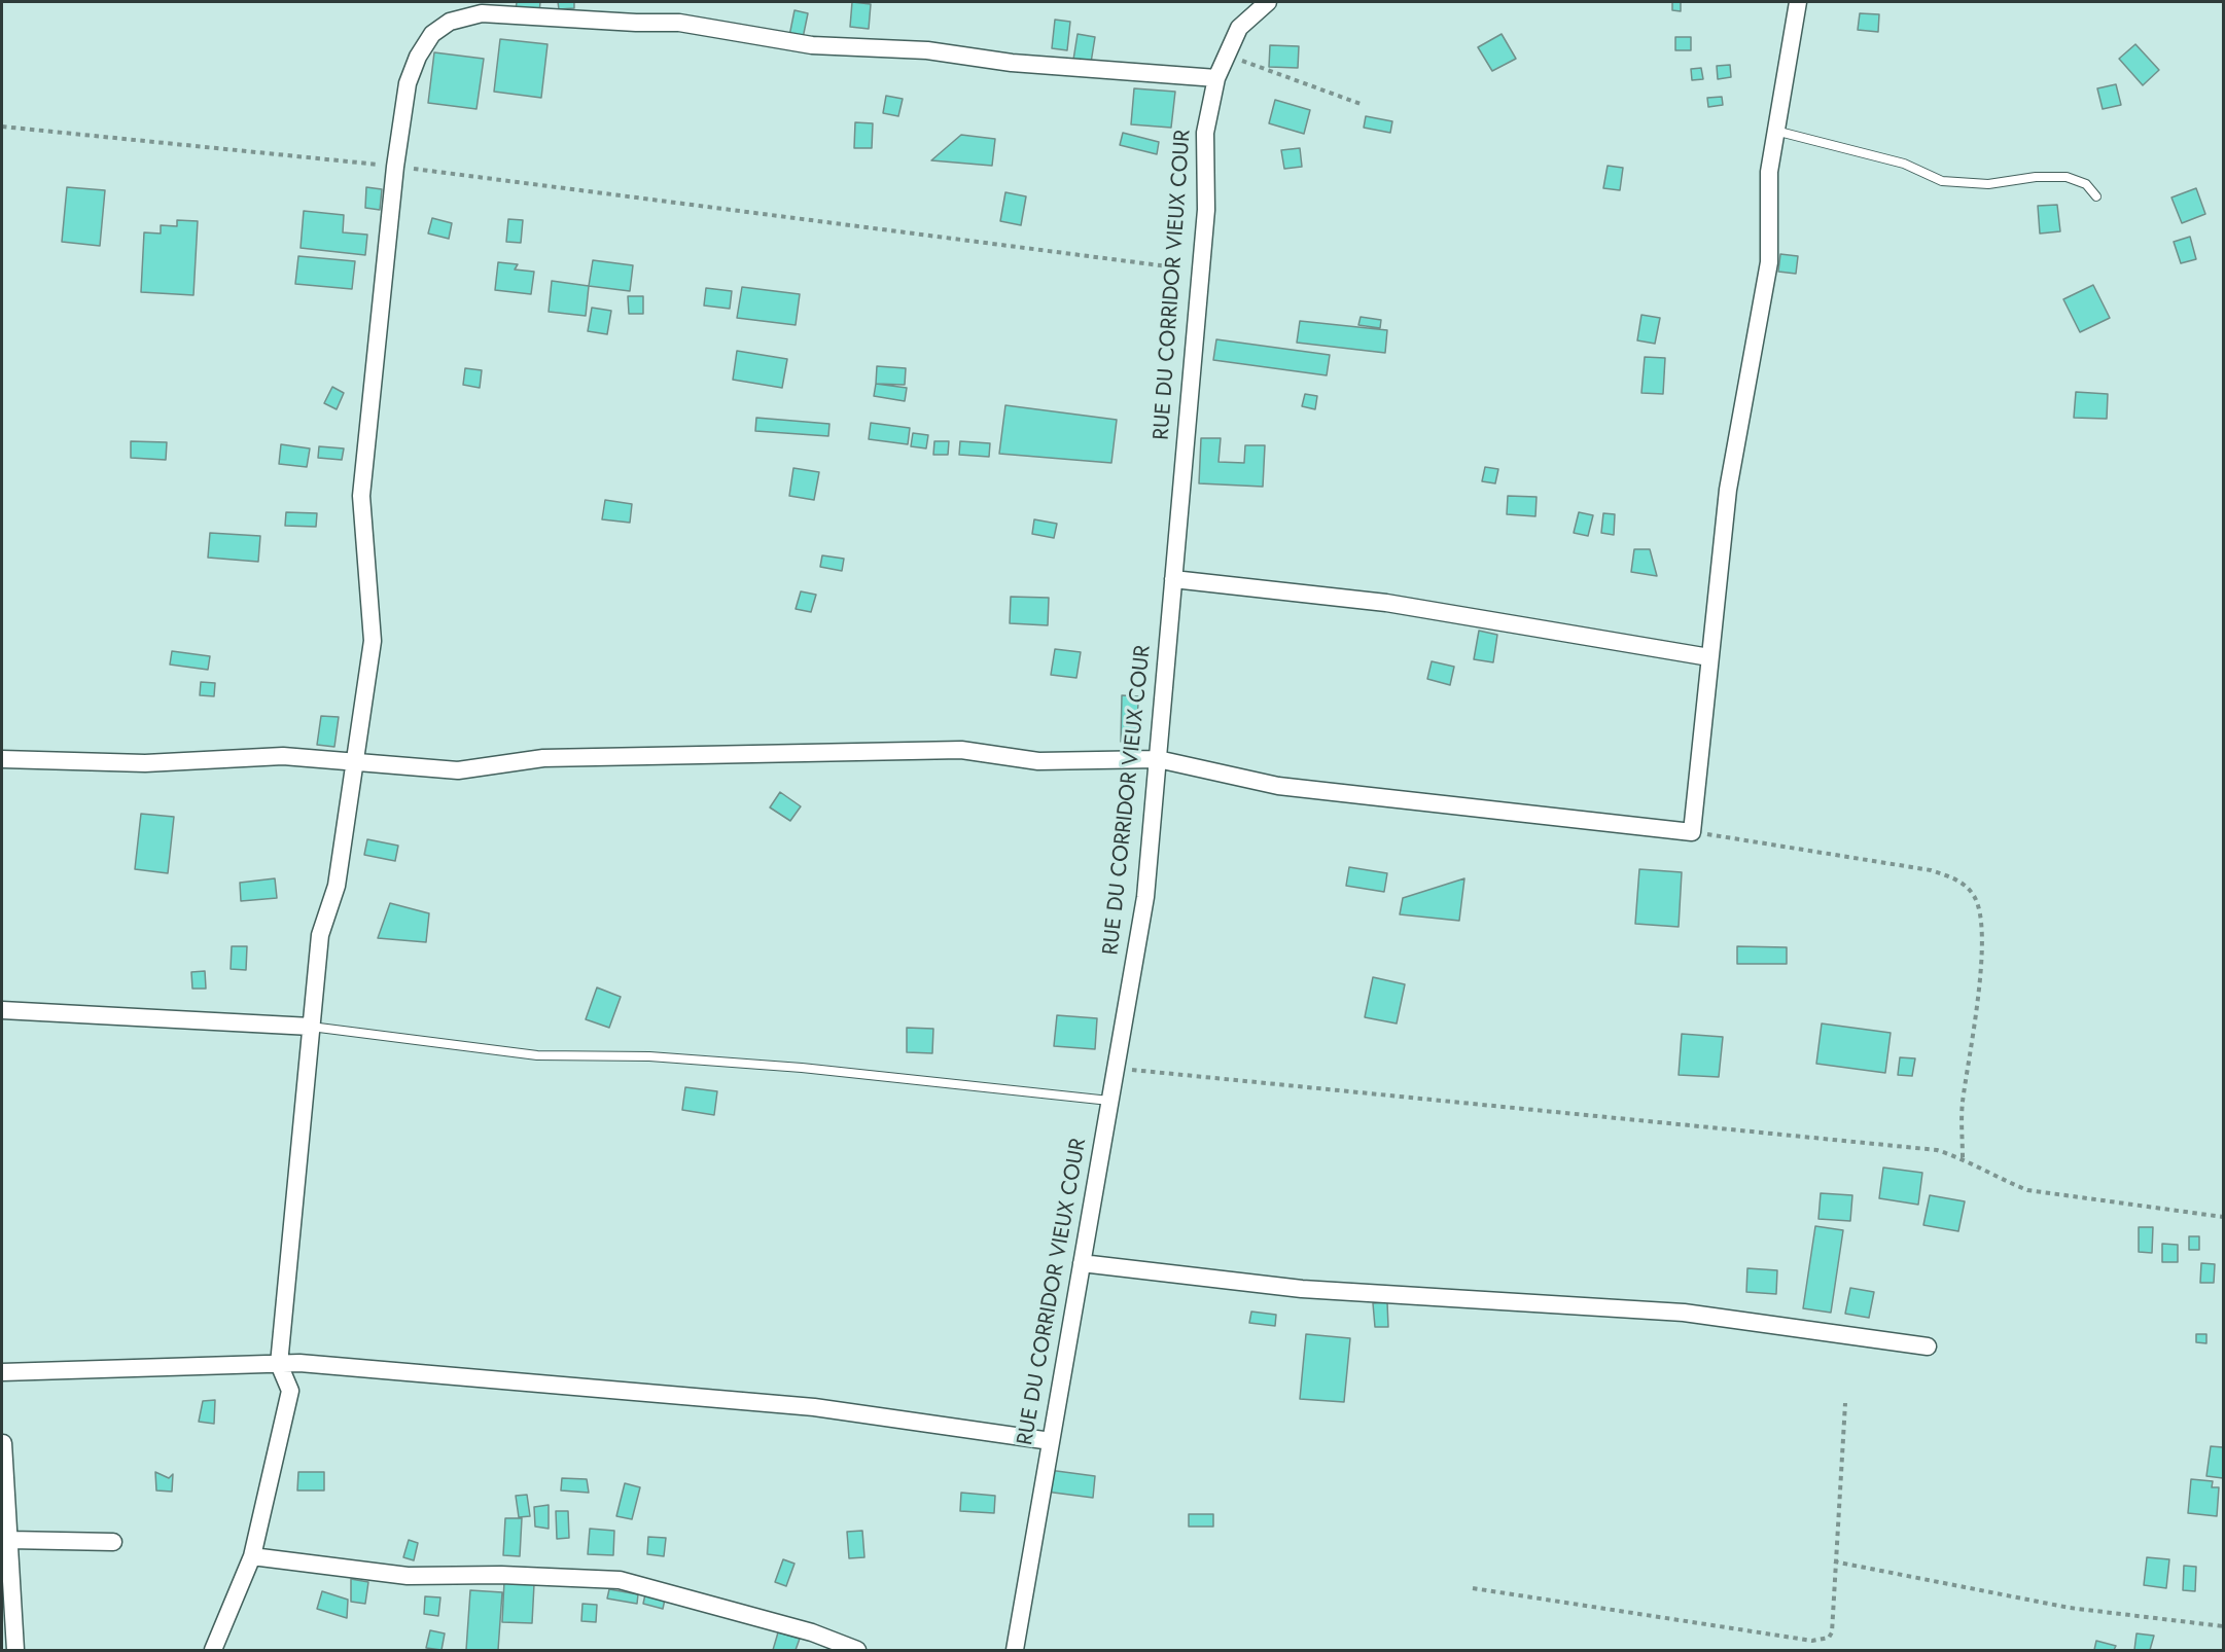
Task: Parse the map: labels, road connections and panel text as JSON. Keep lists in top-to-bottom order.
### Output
{
  "streets": {
    "street": ["RUE DU CORRIDOR VIEUX COUR"]
  }
}
